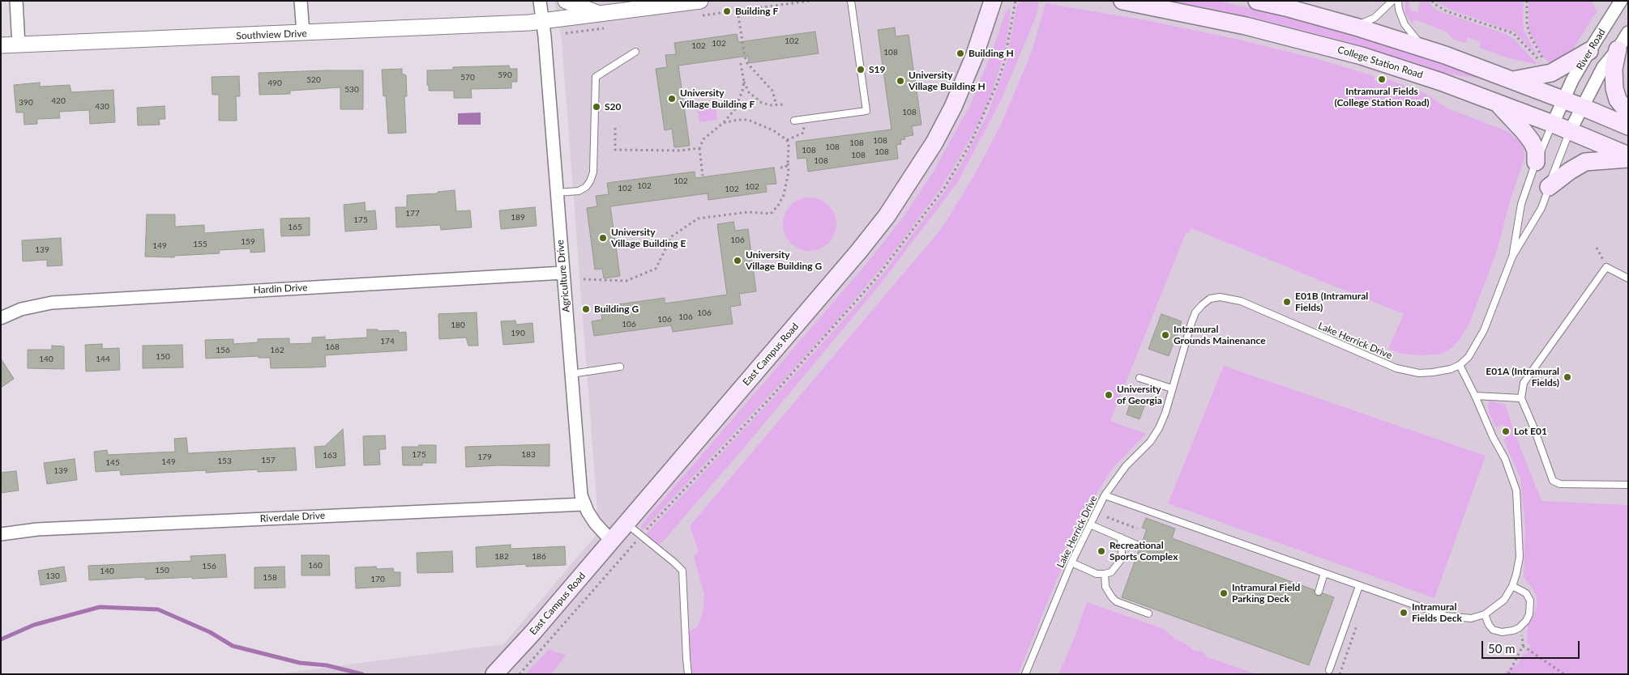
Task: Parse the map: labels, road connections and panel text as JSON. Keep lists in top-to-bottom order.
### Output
{
  "streets": {
    "main road": ["College Station Road", "East Campus Road"],
    "street": [
      "Southview Drive",
      "River Road",
      "Agriculture Drive",
      "Hardin Drive",
      "Riverdale Drive"
    ],
    "lane": ["Lake Herrick Drive"]
  },
  "crossings": [
    ["Southview Drive", "Agriculture Drive"],
    ["River Road", "College Station Road"],
    ["Agriculture Drive", "Hardin Drive"],
    ["Agriculture Drive", "East Campus Road"],
    ["Agriculture Drive", "Riverdale Drive"]
  ],
  "places": [
    "Building F",
    "Building H",
    "S19",
    "Intramural Fields (College Station Road)",
    "University Village Building H",
    "University Village Building F",
    "S20",
    "University Village Building E",
    "University Village Building G",
    "E01B (Intramural Fields)",
    "Building G",
    "Intramural Grounds Mainenance",
    "E01A (Intramural Fields)",
    "University of Georgia",
    "Lot E01",
    "Recreational Sports Complex",
    "Intramural Field Parking Deck",
    "Intramural Fields Deck"
  ],
  "house_numbers": [
    "102",
    "102",
    "102",
    "108",
    "590",
    "570",
    "520",
    "490",
    "530",
    "420",
    "390",
    "430",
    "108",
    "108",
    "108",
    "108",
    "108",
    "108",
    "108",
    "108",
    "102",
    "102",
    "102",
    "102",
    "102",
    "177",
    "189",
    "175",
    "165",
    "106",
    "159",
    "155",
    "149",
    "139",
    "106",
    "106",
    "106",
    "106",
    "180",
    "190",
    "174",
    "168",
    "156",
    "162",
    "150",
    "140",
    "144",
    "175",
    "183",
    "163",
    "179",
    "157",
    "153",
    "149",
    "145",
    "139",
    "182",
    "186",
    "160",
    "156",
    "150",
    "140",
    "130",
    "158",
    "170"
  ],
  "scale_bar": "50 m"
}
